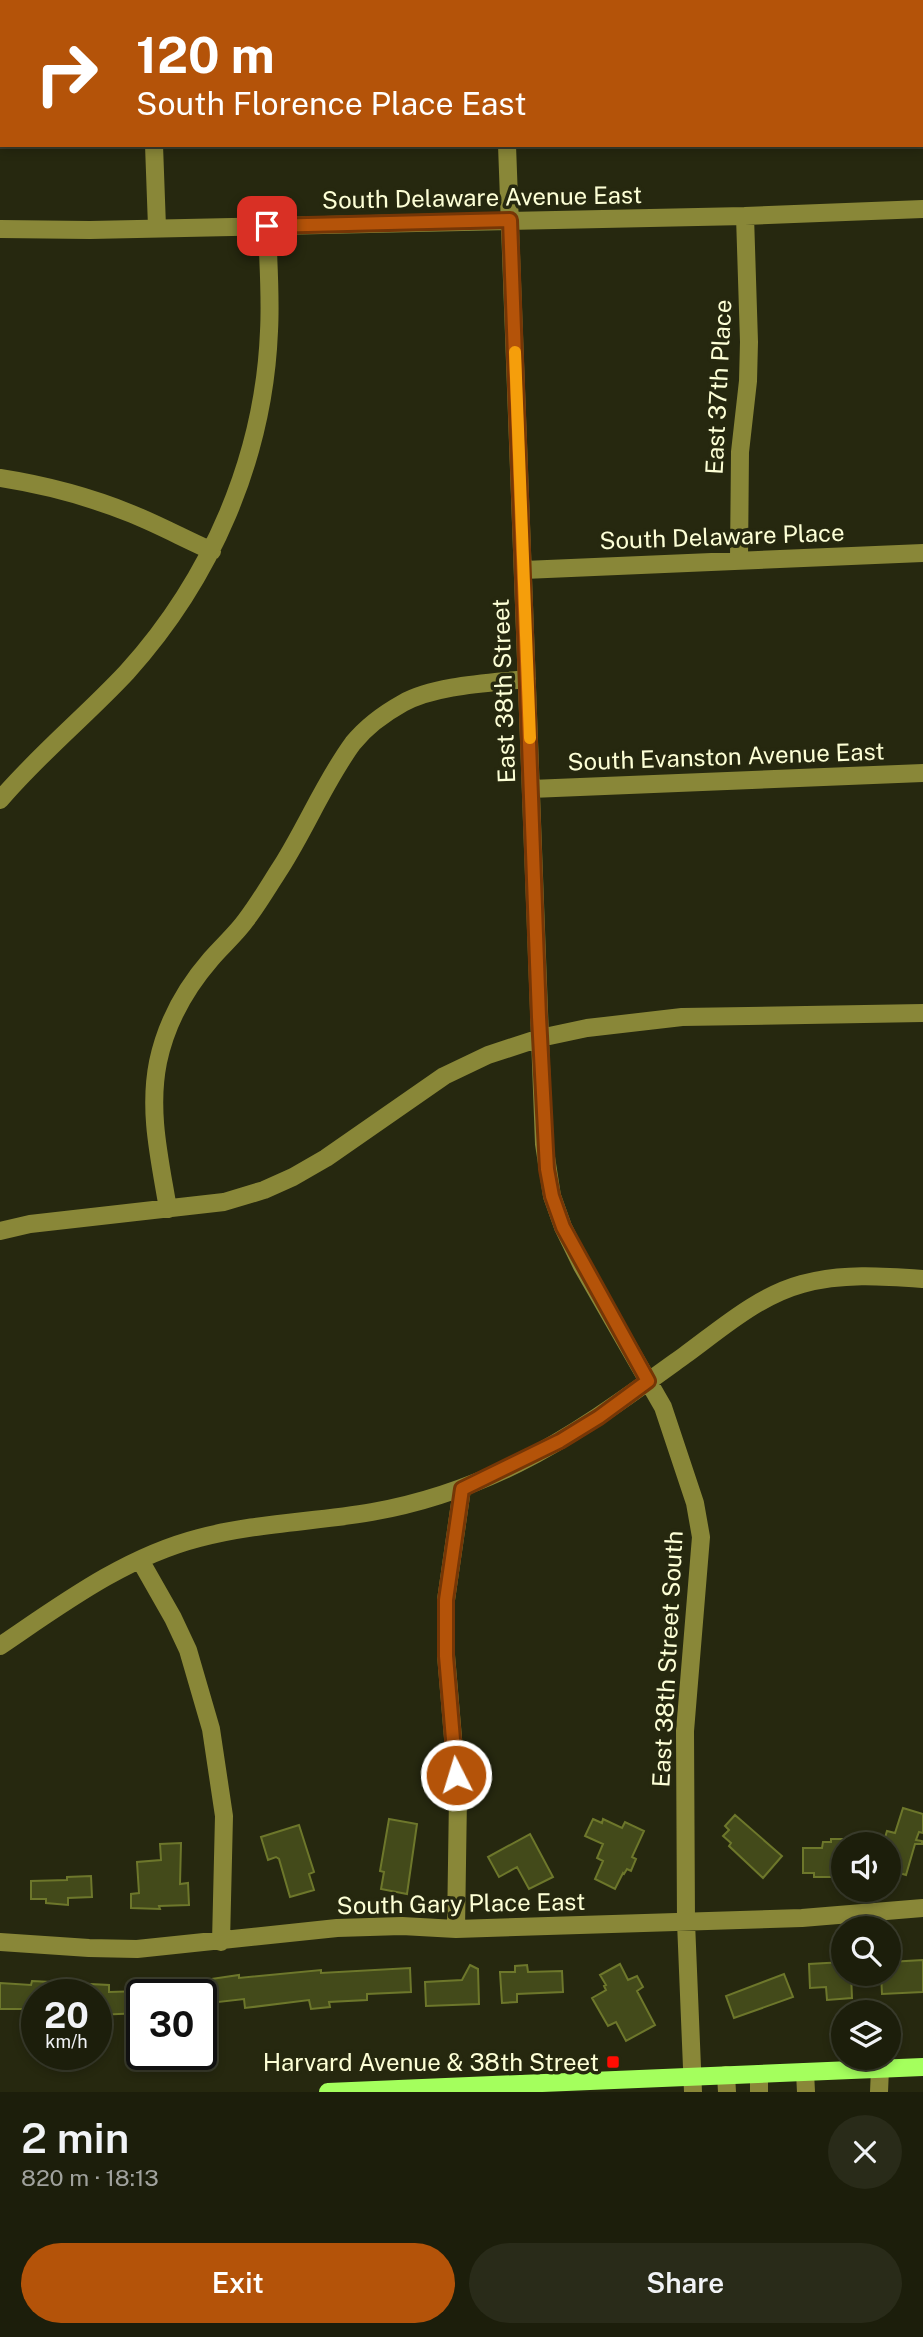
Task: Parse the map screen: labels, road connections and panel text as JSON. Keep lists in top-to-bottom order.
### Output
{
  "streets": {
    "street": [
      "South Delaware Avenue East",
      "East 37th Place",
      "South Delaware Place",
      "East 38th Street",
      "South Evanston Avenue East",
      "East 38th Street South",
      "South Gary Place East"
    ]
  },
  "crossings": [
    ["South Delaware Avenue East", "East 37th Place"],
    ["South Delaware Avenue East", "East 38th Street"],
    ["East 37th Place", "South Delaware Place"],
    ["South Delaware Place", "East 38th Street"],
    ["East 38th Street", "South Evanston Avenue East"],
    ["East 38th Street", "East 38th Street South"],
    ["East 38th Street South", "South Gary Place East"]
  ],
  "places": {
    "transit": ["Harvard Avenue & 38th Street"]
  },
  "page": {
    "turn": ["120 m", "South Florence Place East"],
    "speed": "20 km/h",
    "limit": "30",
    "heading": ["2 min", "820 m · 18:13"],
    "buttons": ["Exit", "Share"]
  }
}
